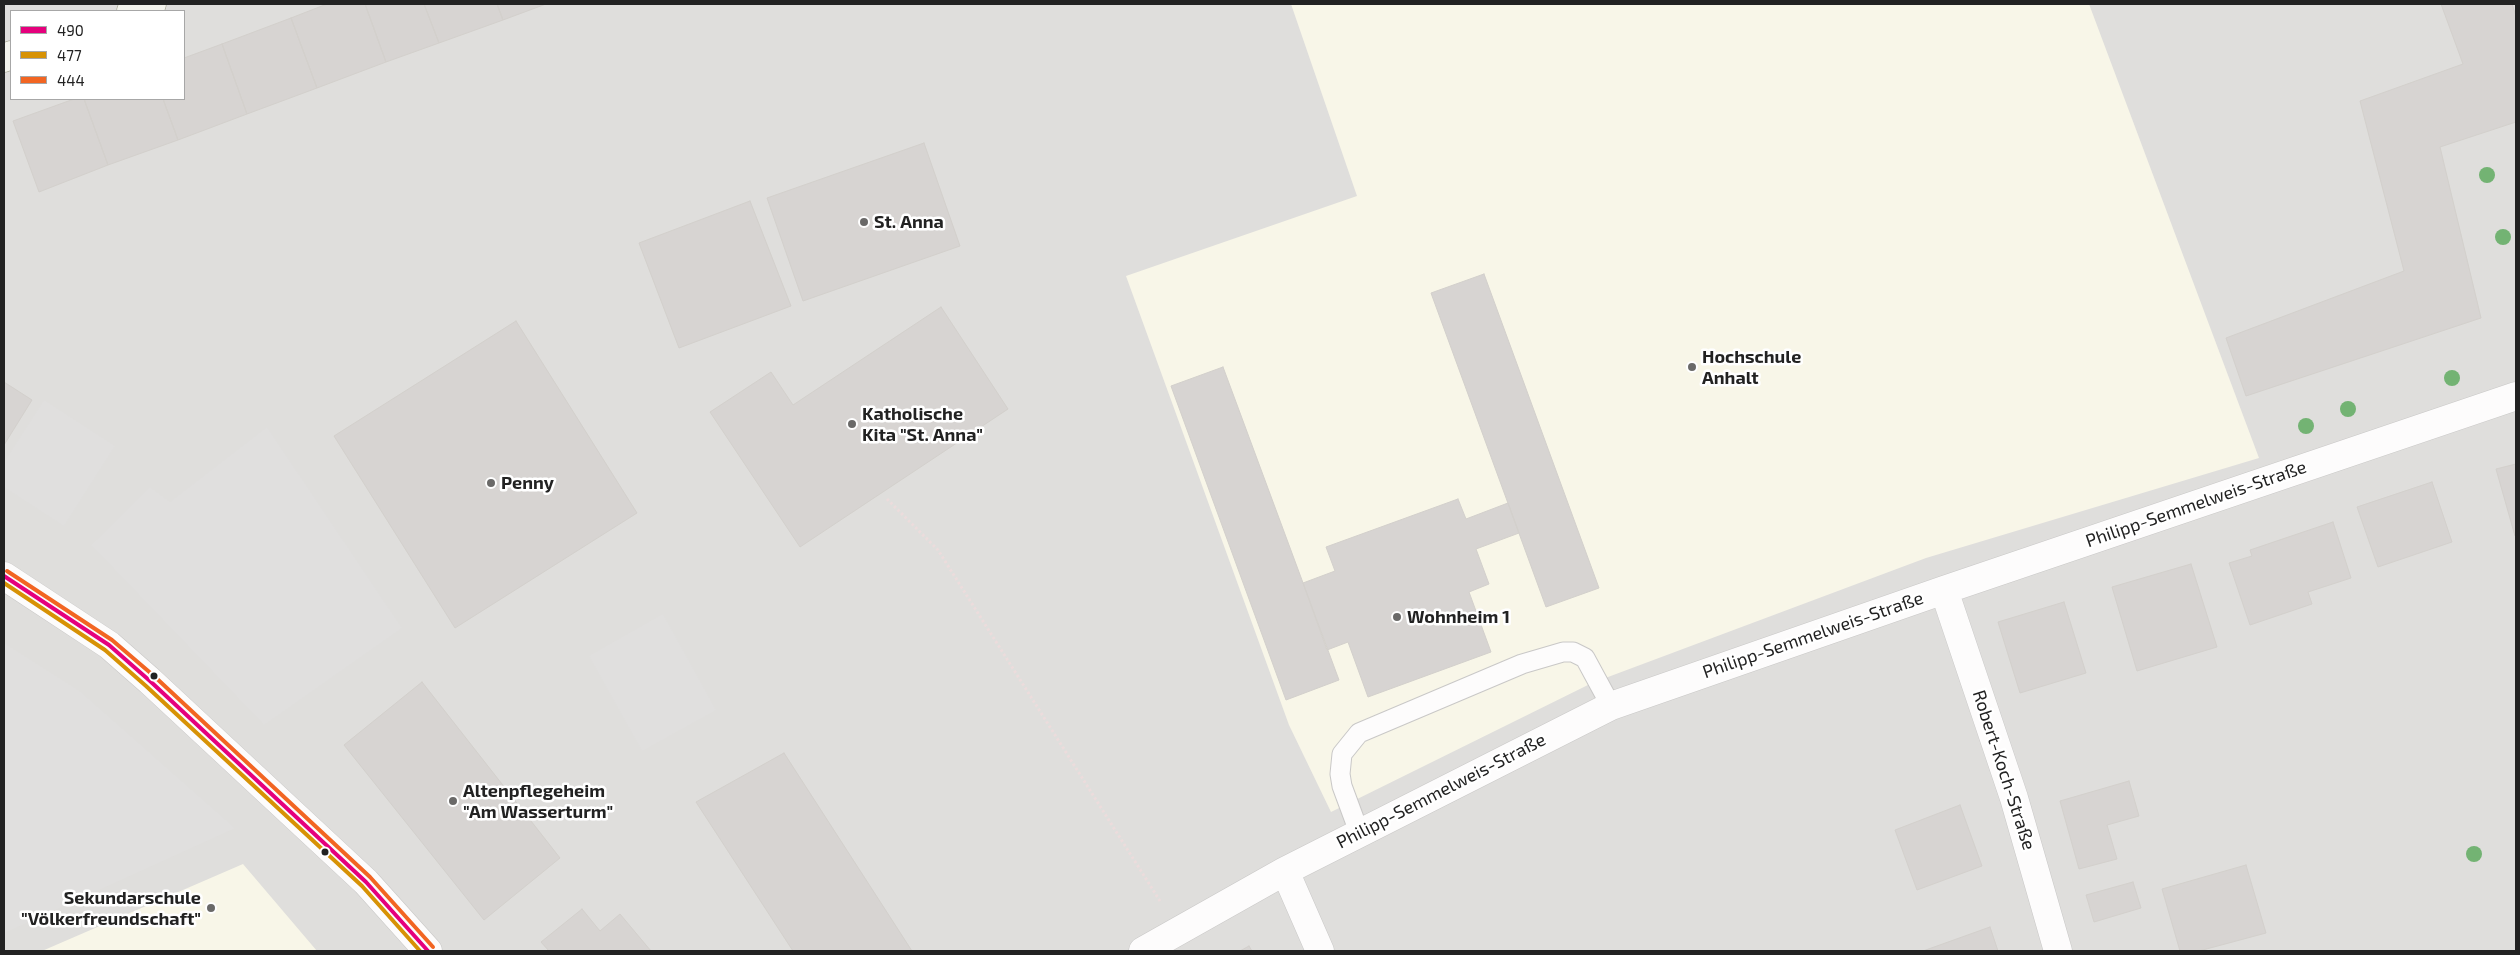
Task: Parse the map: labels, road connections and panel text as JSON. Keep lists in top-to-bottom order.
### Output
{
  "streets": {
    "street": ["Philipp-Semmelweis-Straße", "Robert-Koch-Straße"]
  },
  "crossings": [
    ["Philipp-Semmelweis-Straße", "Robert-Koch-Straße"]
  ],
  "places": [
    "St. Anna",
    "Hochschule Anhalt",
    "Katholische Kita \"St. Anna\"",
    "Penny",
    "Wohnheim 1",
    "Altenpflegeheim \"Am Wasserturm\"",
    "Sekundarschule \"Völkerfreundschaft\""
  ],
  "lines": ["transit line 444", "transit line 490", "transit line 477"],
  "legend": ["490", "477", "444"]
}
